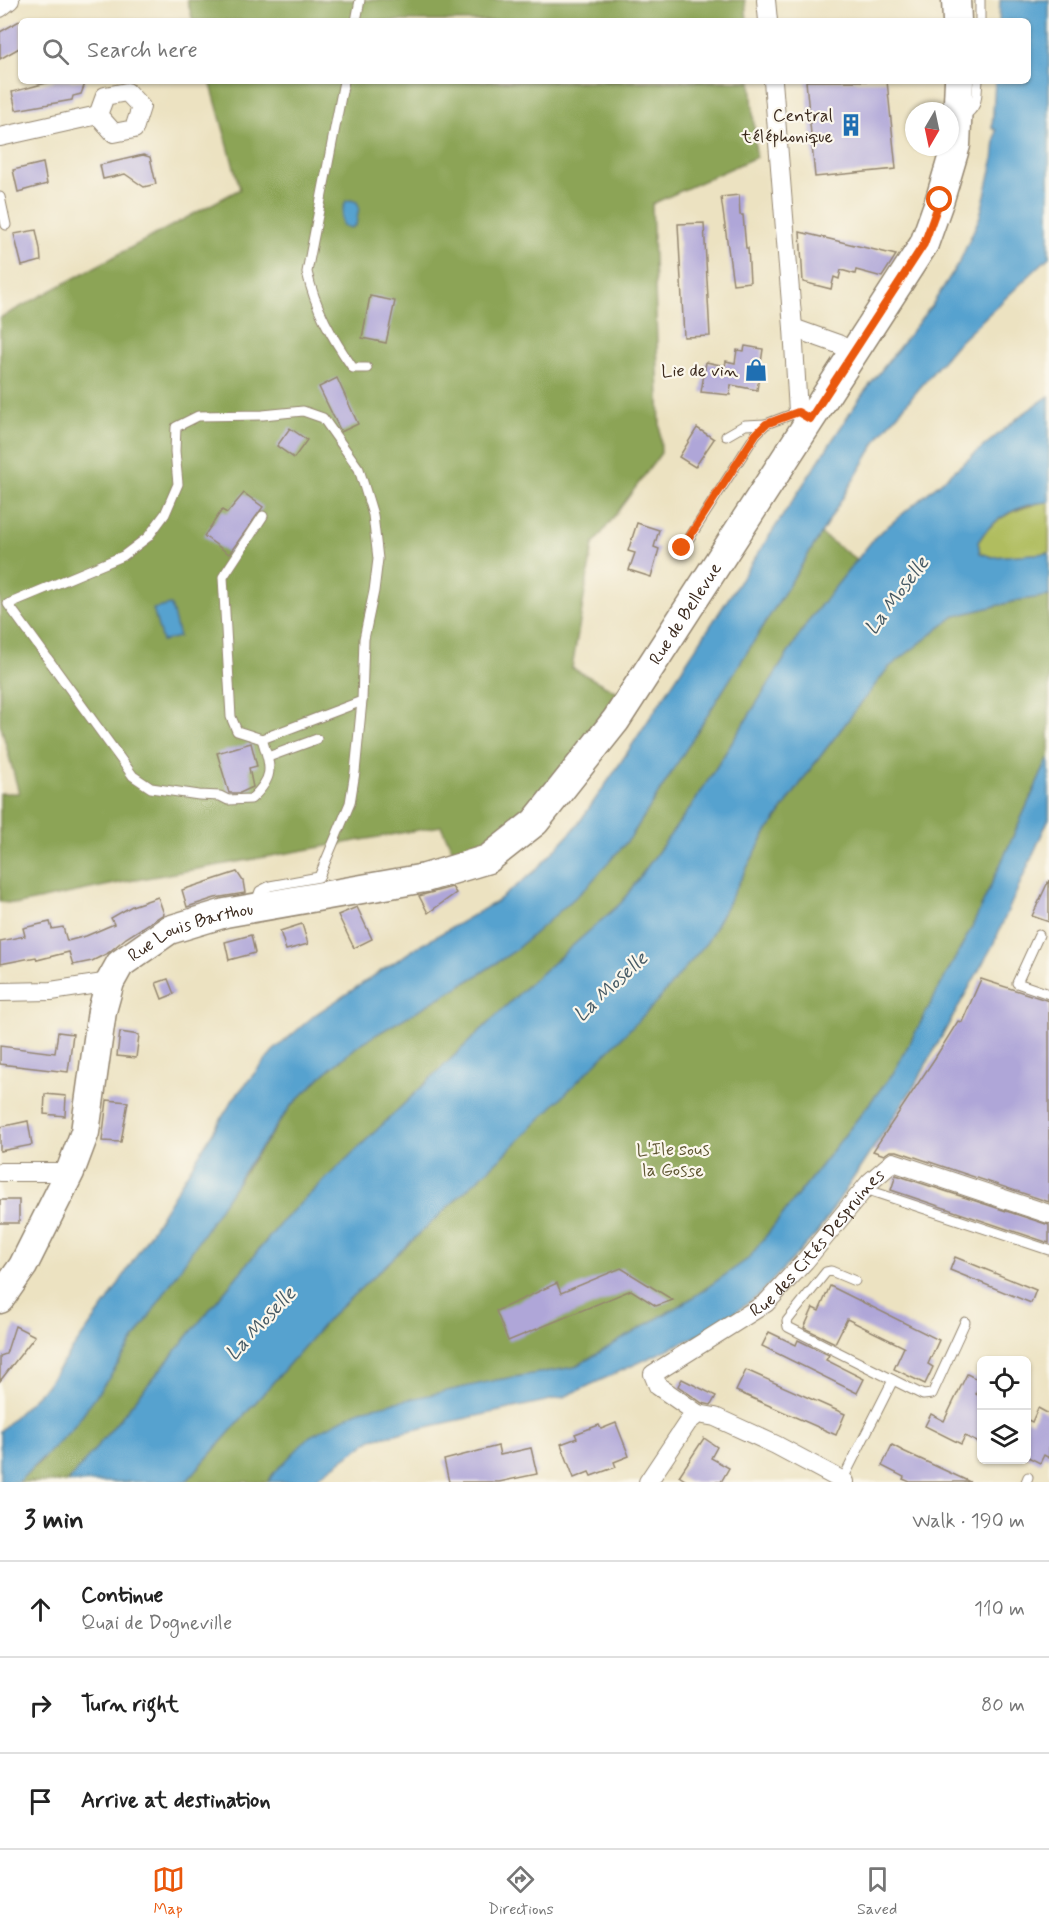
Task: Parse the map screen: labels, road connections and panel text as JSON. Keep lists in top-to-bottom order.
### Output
{
  "streets": {
    "main road": ["Rue de Bellevue", "Rue Louis Barthou"],
    "street": ["Rue des Cités Despruines"]
  },
  "crossings": [
    ["Rue de Bellevue", "Rue Louis Barthou"]
  ],
  "water": ["La Moselle"],
  "parks": ["L'Ile sous la Gosse"],
  "places": {
    "building": ["Central téléphonique"],
    "shop": ["Lie de vin"]
  },
  "north": "bottom",
  "page": {
    "search": "Search here",
    "heading": ["3 min", "Walk · 190 m"],
    "list": [
      ["Continue", "Quai de Dogneville", "110 m"],
      ["Turn right", "80 m"],
      "Arrive at destination"
    ],
    "nav": ["Map", "Directions", "Saved"]
  }
}
